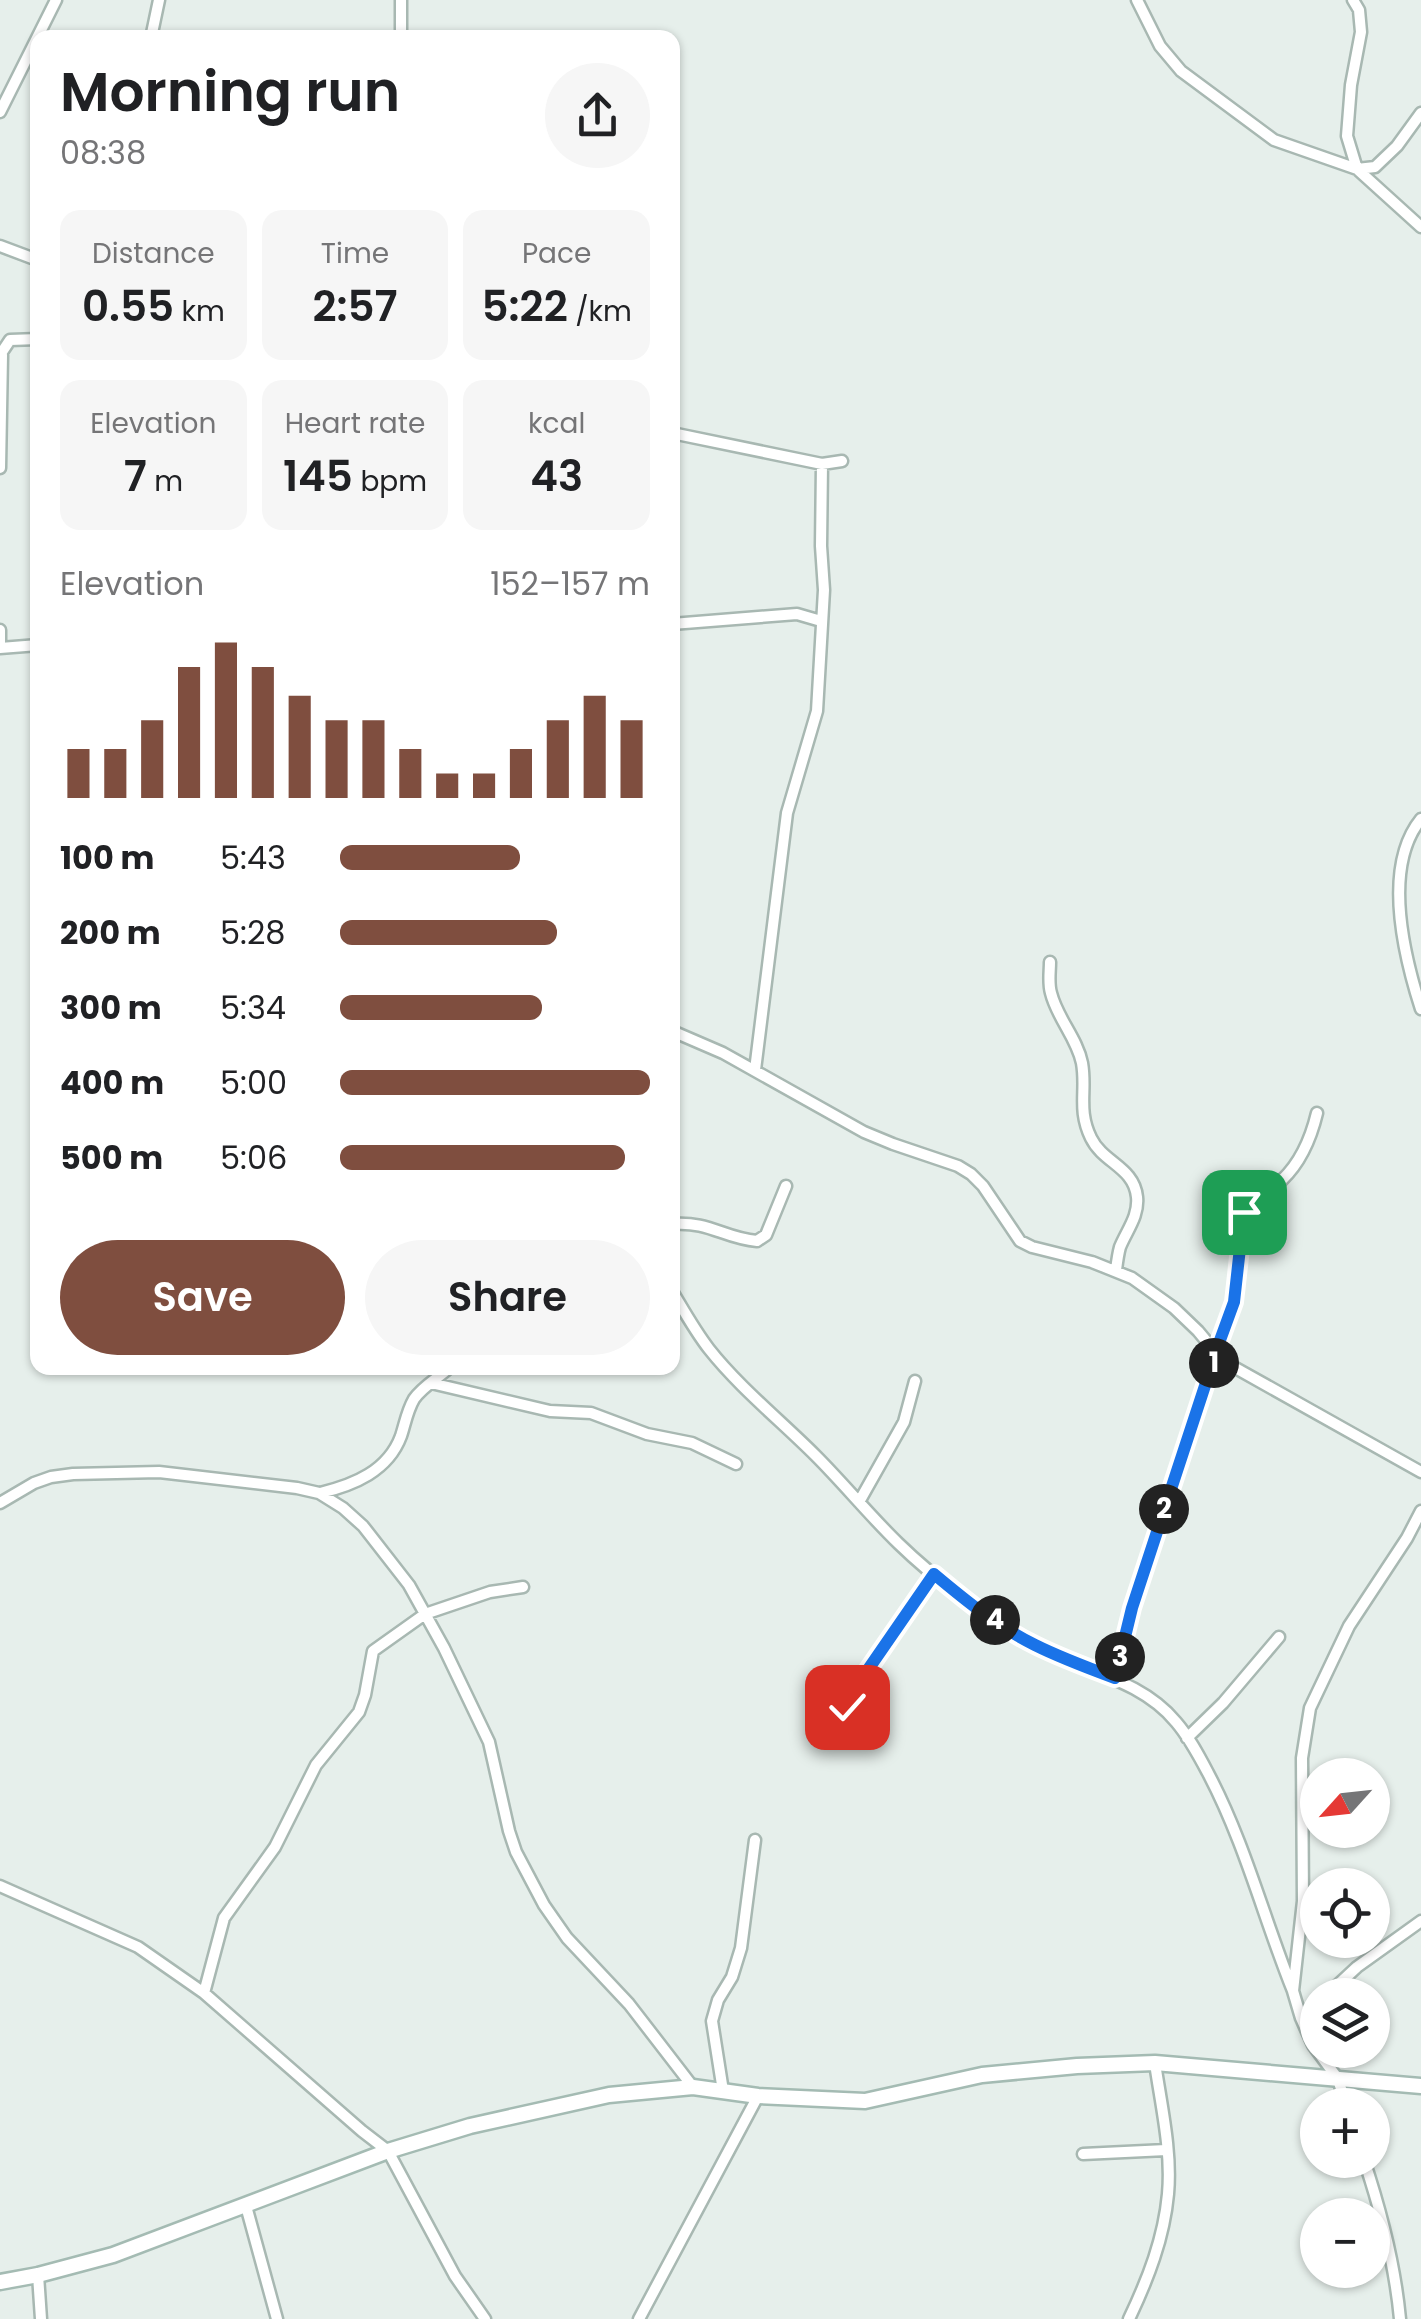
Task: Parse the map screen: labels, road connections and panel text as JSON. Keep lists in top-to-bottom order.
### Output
{
  "north": "bottom left",
  "page": {
    "heading": ["Morning run", "08:38"],
    "stats": [
      ["Distance", "0.55 km"],
      ["Time", "2:57"],
      ["Pace", "5:22 /km"],
      ["Elevation", "7 m"],
      ["Heart rate", "145 bpm"],
      ["kcal", "43"]
    ],
    "chart": ["Elevation", "152–157 m"],
    "list": [
      {
        "name": "100 m",
        "note": "5:43"
      },
      {
        "name": "200 m",
        "note": "5:28"
      },
      {
        "name": "300 m",
        "note": "5:34"
      },
      {
        "name": "400 m",
        "note": "5:00"
      },
      {
        "name": "500 m",
        "note": "5:06"
      }
    ],
    "buttons": ["Save", "Share"],
    "pins": [
      "1",
      "2",
      "4",
      "3"
    ],
    "map_buttons": ["+", "−"]
  }
}
